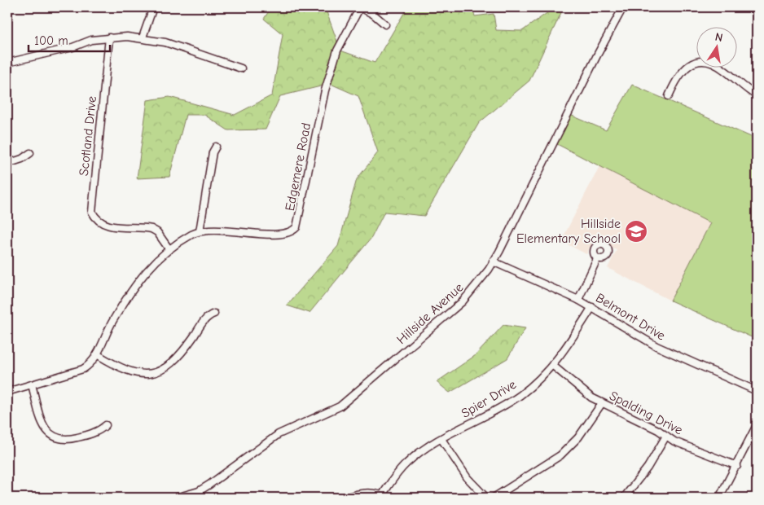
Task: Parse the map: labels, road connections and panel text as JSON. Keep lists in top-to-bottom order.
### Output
{
  "streets": {
    "street": [
      "Scotland Drive",
      "Edgemere Road",
      "Hillside Avenue",
      "Belmont Drive",
      "Spier Drive",
      "Spalding Drive"
    ]
  },
  "crossings": [
    ["Scotland Drive", "Edgemere Road"],
    ["Hillside Avenue", "Belmont Drive"],
    ["Belmont Drive", "Spier Drive"],
    ["Spier Drive", "Spalding Drive"]
  ],
  "places": {
    "school or university": ["Hillside Elementary School"]
  },
  "scale_bar": "100 m",
  "north": "top"
}
